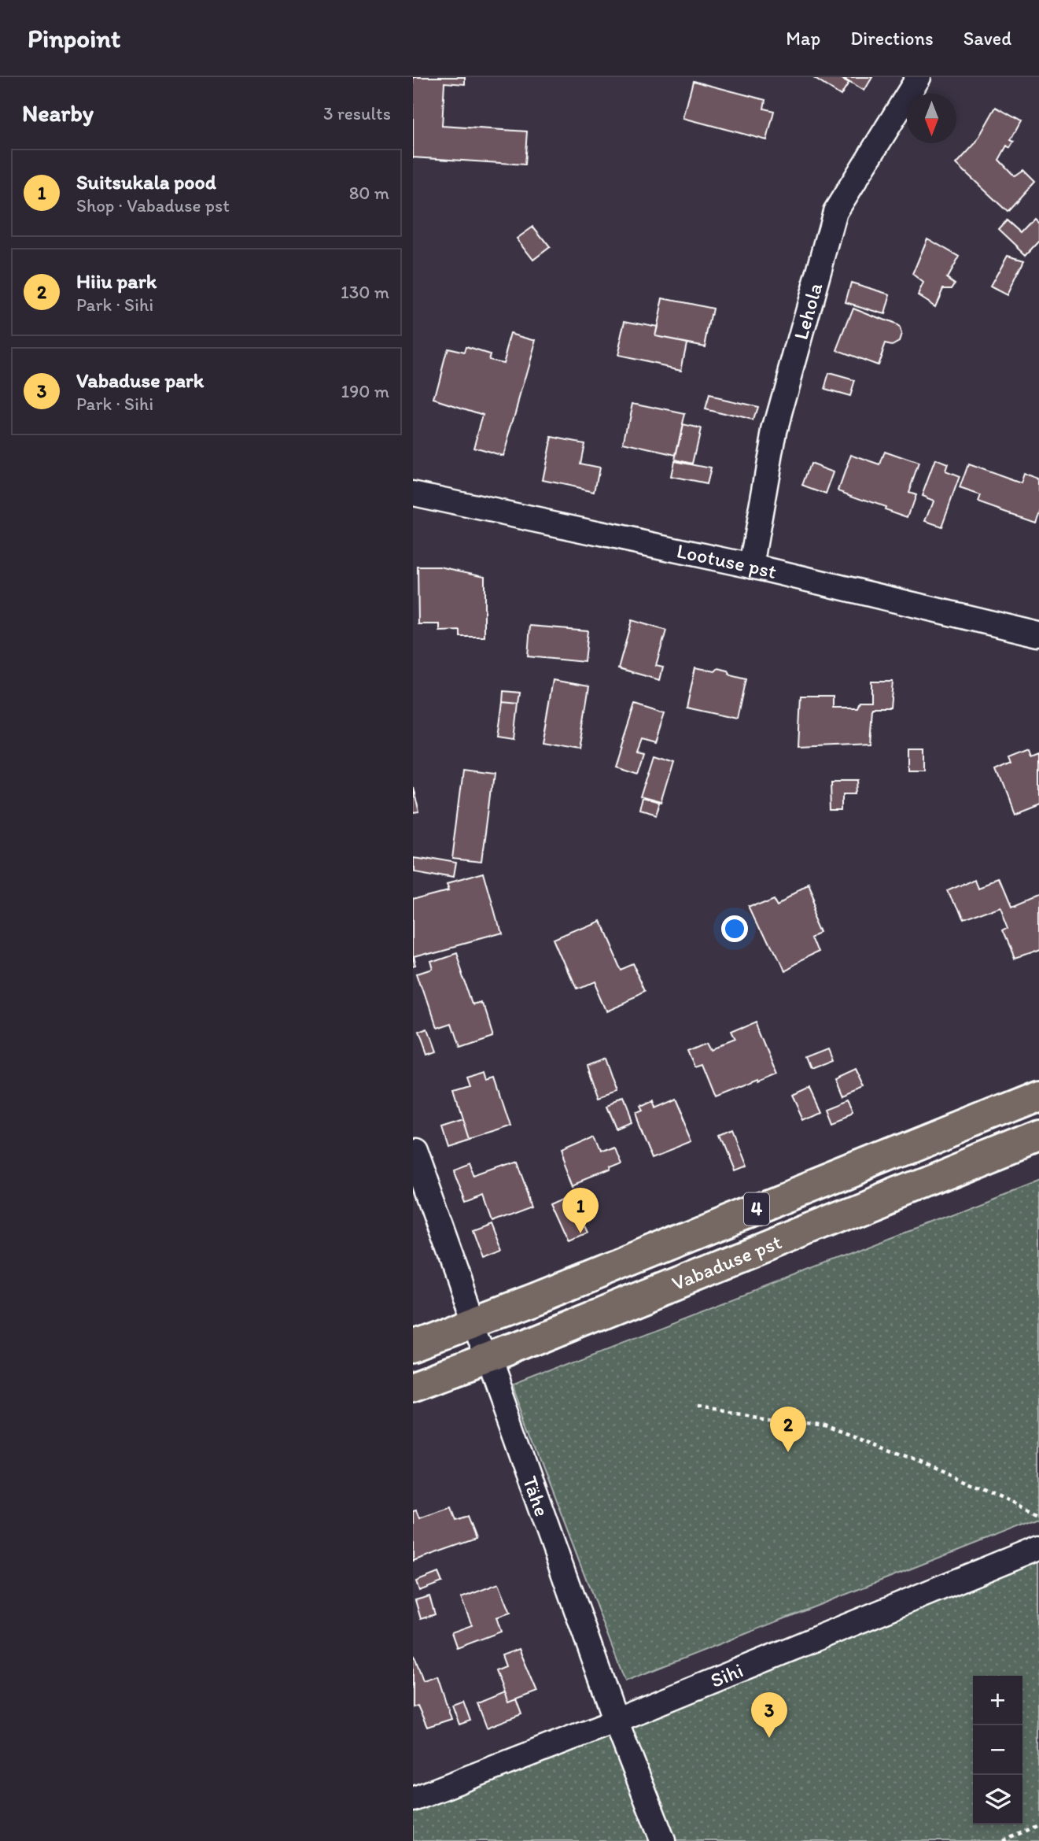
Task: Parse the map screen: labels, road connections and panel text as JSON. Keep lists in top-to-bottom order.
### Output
{
  "streets": {
    "highway": ["4", "Vabaduse pst"],
    "street": [
      "Lehola",
      "Lootuse pst",
      "Tähe",
      "Sihi"
    ]
  },
  "crossings": [
    ["Lehola", "Lootuse pst"],
    ["Vabaduse pst", "Tähe"],
    ["Tähe", "Sihi"]
  ],
  "north": "bottom",
  "page": {
    "header": "Pinpoint",
    "nav": ["Map", "Directions", "Saved"],
    "heading": ["Nearby", "3 results"],
    "list": [
      {
        "mark": "1",
        "name": "Suitsukala pood",
        "note": "Shop · Vabaduse pst",
        "value": "80 m"
      },
      {
        "mark": "2",
        "name": "Hiiu park",
        "note": "Park · Sihi",
        "value": "130 m"
      },
      {
        "mark": "3",
        "name": "Vabaduse park",
        "note": "Park · Sihi",
        "value": "190 m"
      }
    ],
    "pins": ["1", "2", "3"],
    "map_buttons": ["+", "−"]
  }
}
